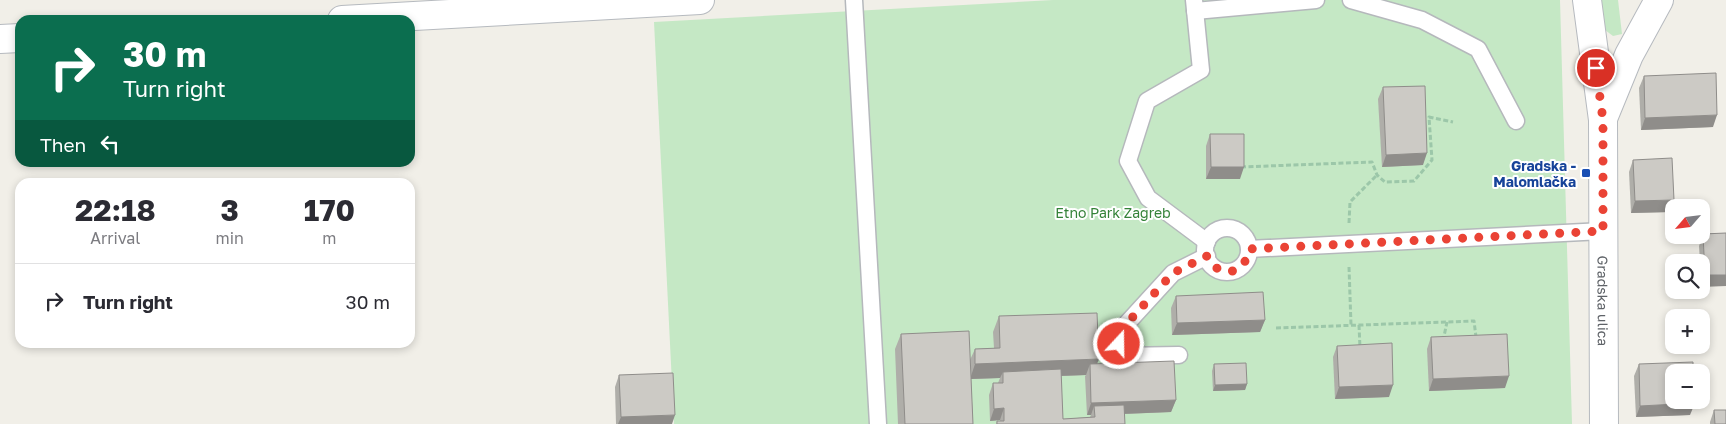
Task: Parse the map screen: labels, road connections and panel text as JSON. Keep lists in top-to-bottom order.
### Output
{
  "streets": {
    "street": ["Gradska ulica"]
  },
  "parks": ["Etno Park Zagreb"],
  "places": {
    "transit": ["Gradska - Malomlačka"]
  },
  "north": "bottom left",
  "page": {
    "turn": ["30 m", "Turn right"],
    "then": "Then",
    "eta": [
      "22:18",
      "Arrival",
      "3",
      "min",
      "170",
      "m"
    ],
    "map_buttons": ["+", "−"],
    "list": [
      {
        "name": "Turn right",
        "value": "30 m"
      }
    ]
  }
}
